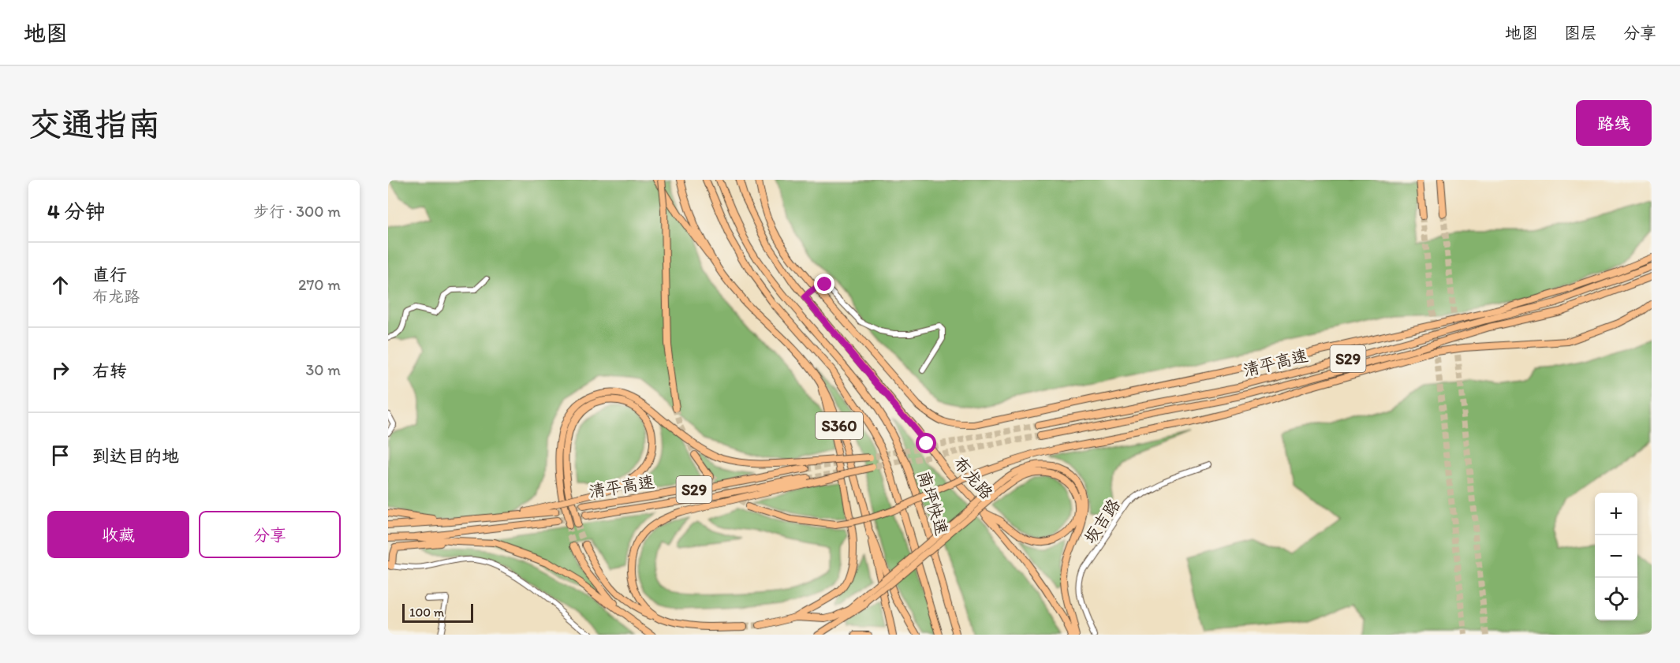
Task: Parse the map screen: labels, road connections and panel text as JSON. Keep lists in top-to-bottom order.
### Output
{
  "streets": {
    "highway": ["S29", "清平高速", "南坪快速"],
    "main road": ["S360", "布龙路"],
    "street": ["坂吉路"]
  },
  "scale_bar": "100 m",
  "page": {
    "header": "地图",
    "nav": ["地图", "图层", "分享"],
    "buttons": [
      "路线",
      ["收藏", "分享"]
    ],
    "title": "交通指南",
    "heading": ["4 分钟", "步行 · 300 m"],
    "list": [
      ["直行", "布龙路", "270 m"],
      ["右转", "30 m"],
      "到达目的地"
    ],
    "map_buttons": ["+", "−"],
    "scale": "100 m"
  }
}
